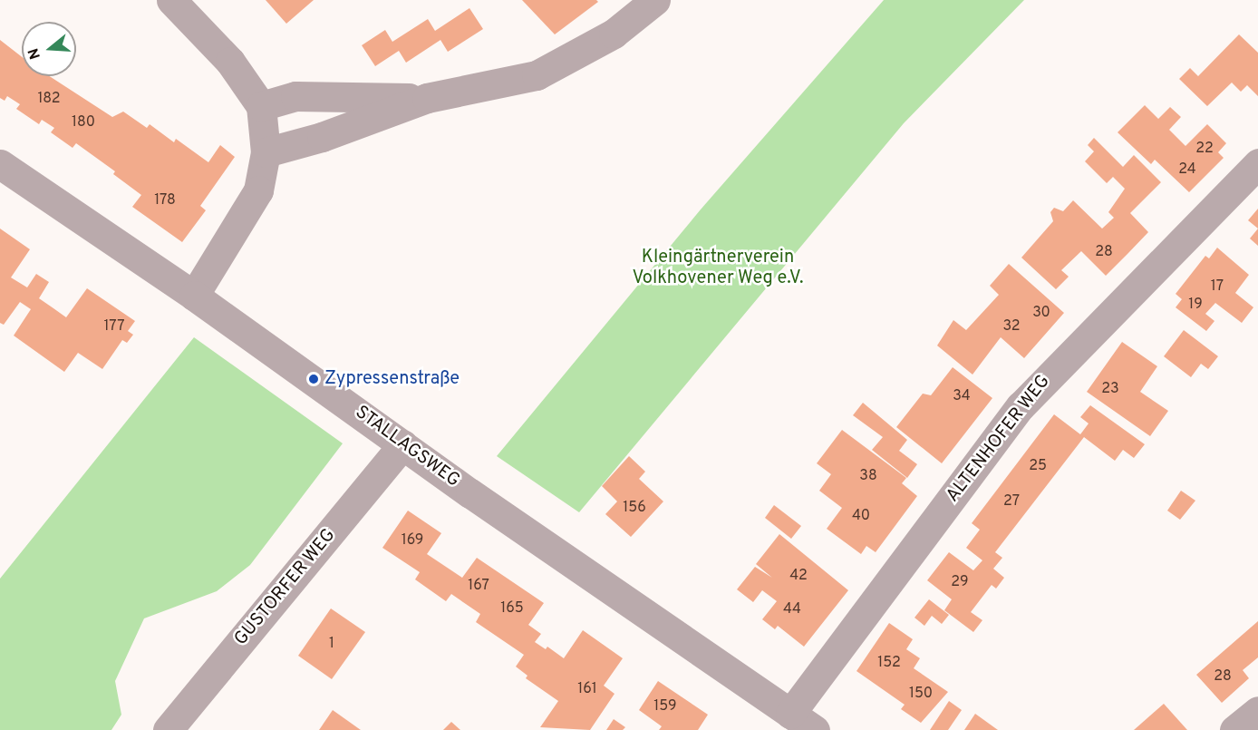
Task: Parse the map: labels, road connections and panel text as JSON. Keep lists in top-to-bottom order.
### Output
{
  "streets": {
    "street": ["ALTENHOFER WEG", "STALLAGSWEG", "GUSTORFER WEG"]
  },
  "crossings": [
    ["ALTENHOFER WEG", "STALLAGSWEG"],
    ["STALLAGSWEG", "GUSTORFER WEG"]
  ],
  "parks": ["Kleingärtnerverein Volkhovener Weg e.V."],
  "places": ["Zypressenstraße"],
  "house_numbers": [
    "182",
    "180",
    "22",
    "24",
    "178",
    "28",
    "17",
    "19",
    "30",
    "177",
    "32",
    "23",
    "34",
    "25",
    "38",
    "27",
    "156",
    "40",
    "169",
    "42",
    "29",
    "167",
    "165",
    "44",
    "1",
    "152",
    "28",
    "161",
    "150",
    "159"
  ],
  "north": "left"
}
